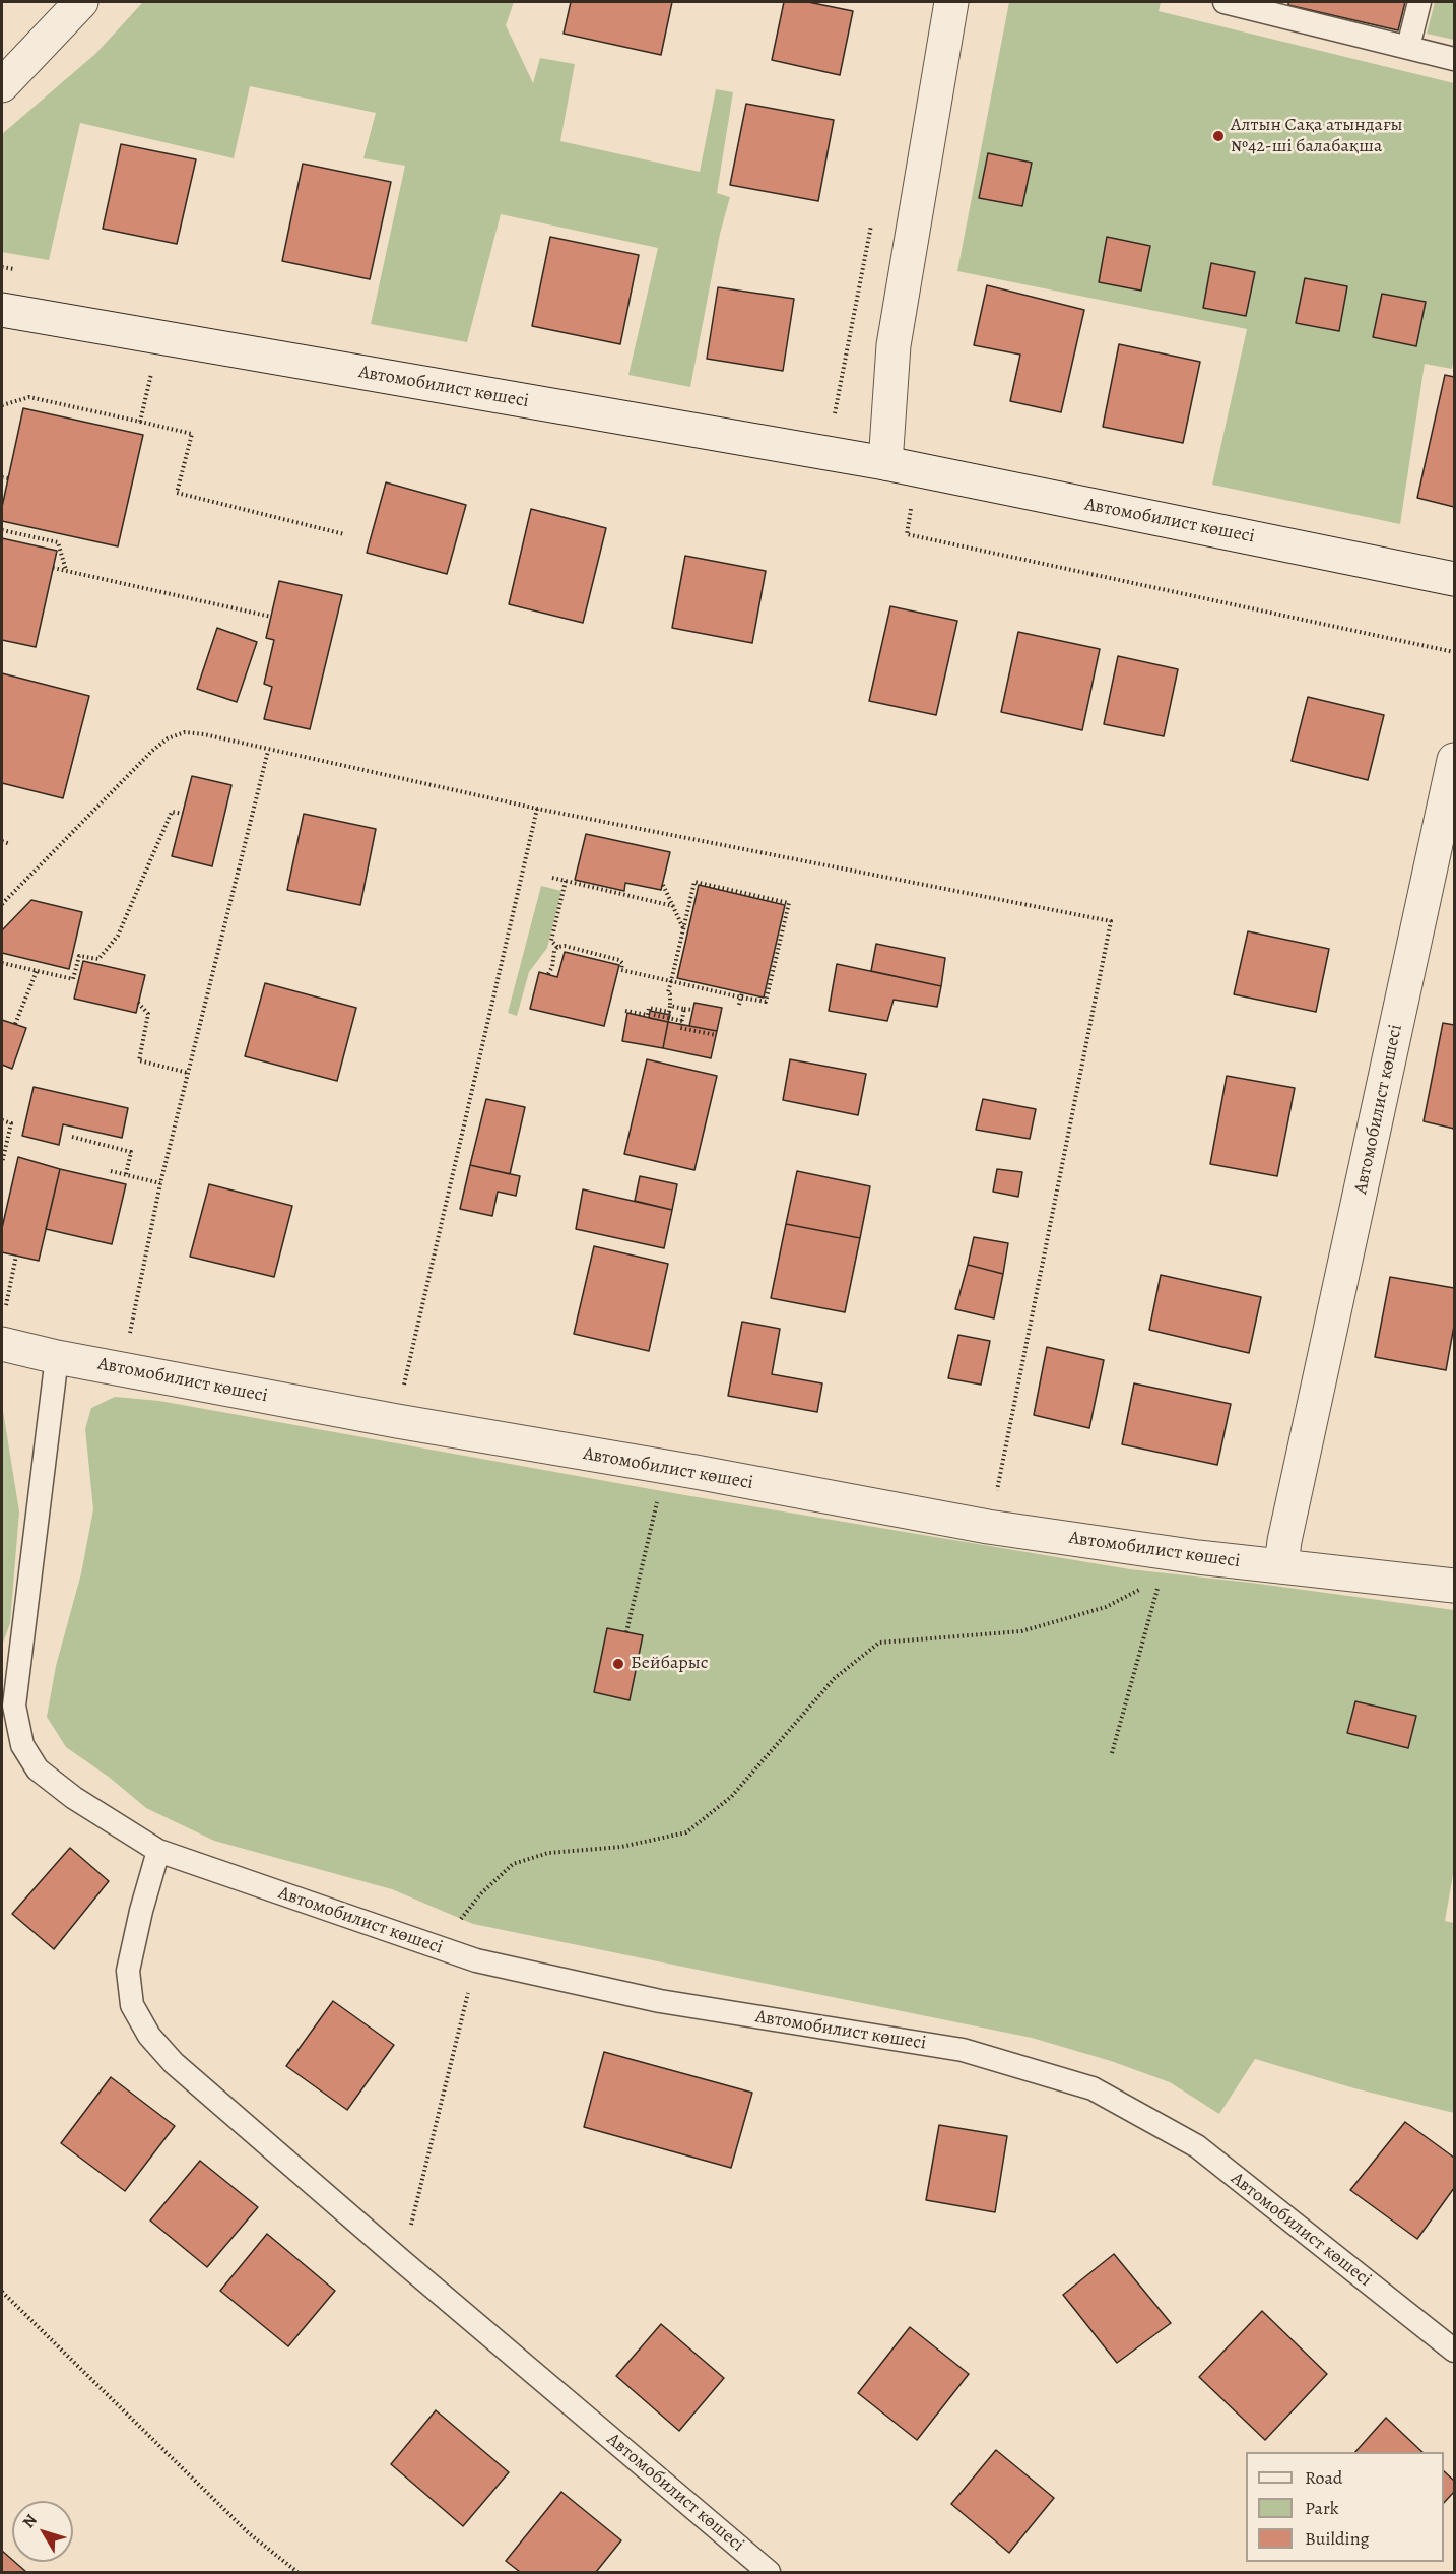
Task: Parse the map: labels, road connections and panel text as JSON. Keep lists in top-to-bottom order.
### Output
{
  "streets": {
    "street": ["Автомобилист көшесі"]
  },
  "places": ["Алтын Сақа атындағы №42-ші балабақша", "Бейбарыс"],
  "legend": ["Road", "Park", "Building"],
  "north": "top left"
}
